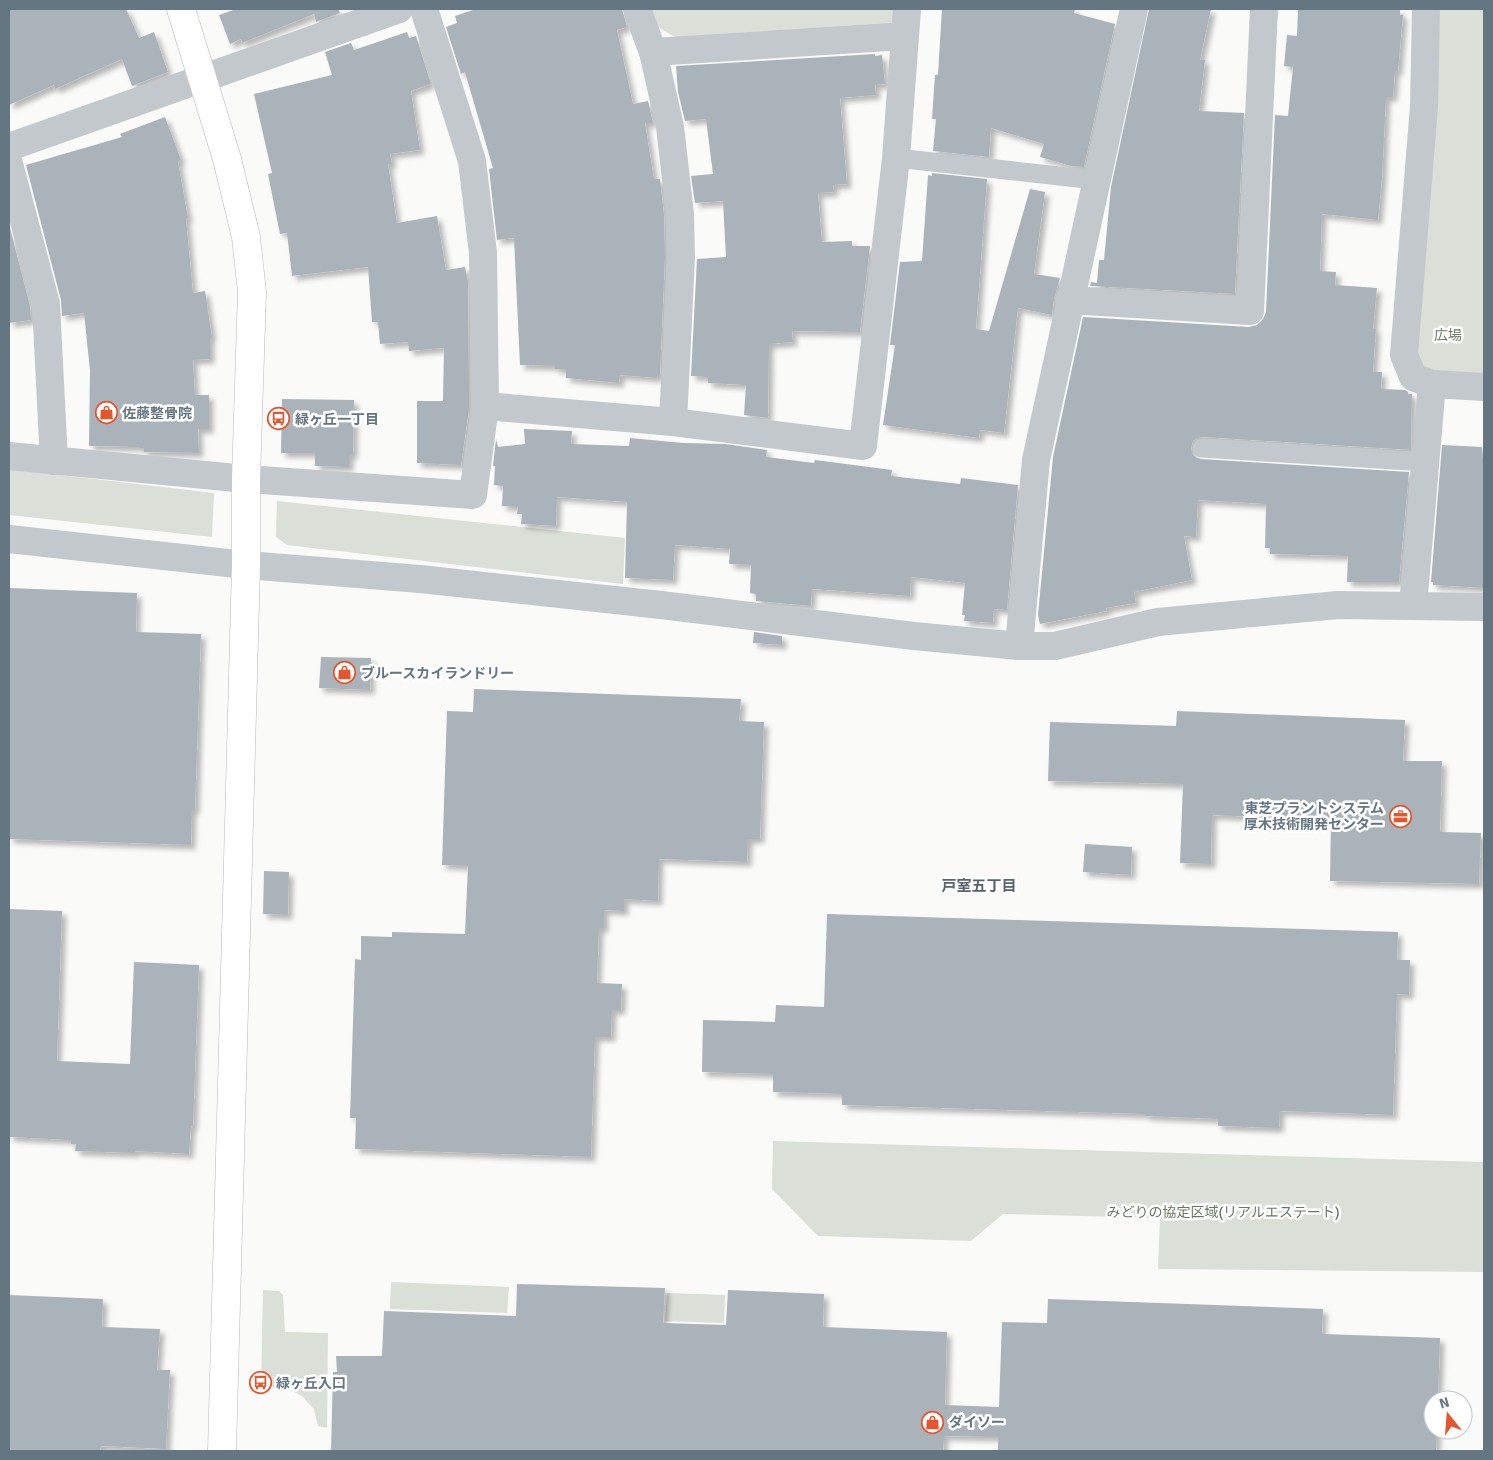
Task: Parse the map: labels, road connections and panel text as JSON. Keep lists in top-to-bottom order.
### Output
{
  "districts": ["戸室五丁目"],
  "parks": ["広場", "みどりの協定区域(リアルエステート)"],
  "places": {
    "shop": ["佐藤整骨院", "ブルースカイランドリー", "ダイソー"],
    "bus stop": ["緑ヶ丘一丁目", "緑ヶ丘入口"],
    "office": ["東芝プラントシステム 厚木技術開発センター"]
  },
  "north": "top"
}
